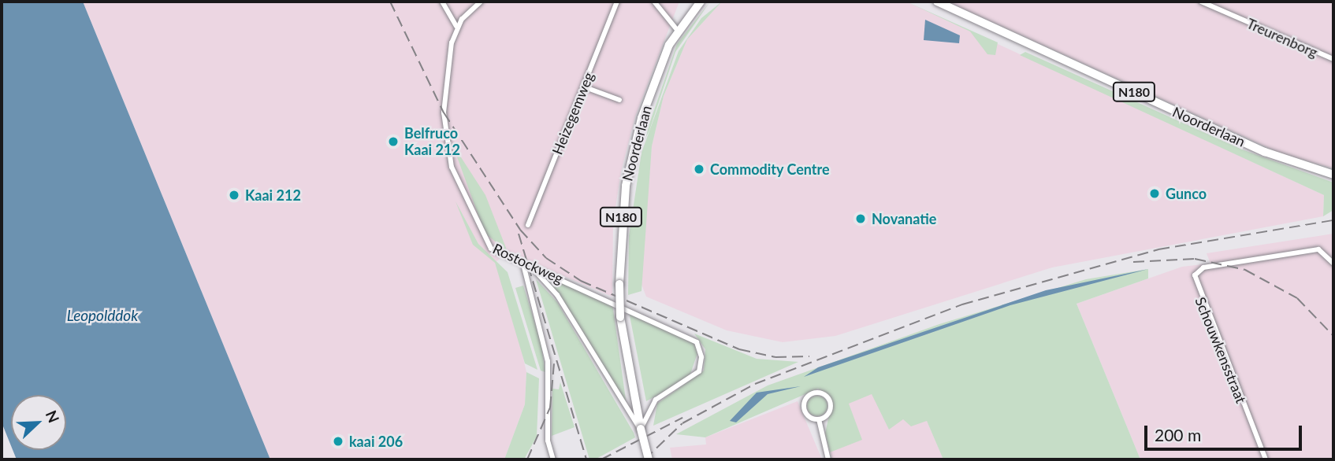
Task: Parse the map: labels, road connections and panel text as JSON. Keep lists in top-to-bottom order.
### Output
{
  "streets": {
    "main road": ["N180", "Noorderlaan"],
    "street": [
      "Treurenborg",
      "Heizegemweg",
      "Rostockweg",
      "Schouwkensstraat"
    ]
  },
  "crossings": [
    ["Noorderlaan", "Rostockweg"]
  ],
  "water": ["Leopolddok"],
  "places": [
    "Belfruco Kaai 212",
    "Commodity Centre",
    "Gunco",
    "Kaai 212",
    "Novanatie",
    "kaai 206"
  ],
  "scale_bar": "200 m",
  "north": "top right"
}
